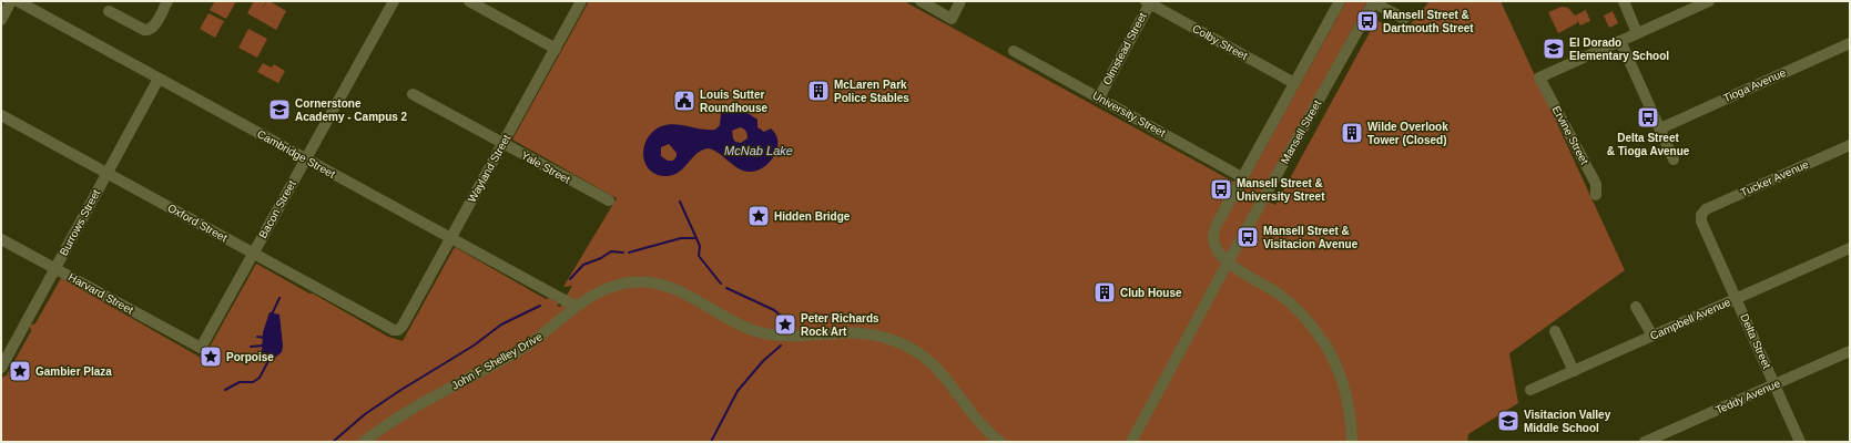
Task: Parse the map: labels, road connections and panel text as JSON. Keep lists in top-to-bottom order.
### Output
{
  "streets": {
    "street": [
      "Colby Street",
      "Olmstead Street",
      "Tioga Avenue",
      "University Street",
      "Mansell Street",
      "Ervine Street",
      "Cambridge Street",
      "Yale Street",
      "Wayland Street",
      "Tucker Avenue",
      "Bacon Street",
      "Burrows Street",
      "Oxford Street",
      "Harvard Street",
      "Campbell Avenue",
      "Delta Street",
      "John F Shelley Drive",
      "Teddy Avenue"
    ]
  },
  "crossings": [
    ["Colby Street", "Olmstead Street"],
    ["Olmstead Street", "University Street"],
    ["Cambridge Street", "Wayland Street"],
    ["Cambridge Street", "Bacon Street"],
    ["Cambridge Street", "Burrows Street"],
    ["Cambridge Street", "John F Shelley Drive"],
    ["Yale Street", "Wayland Street"],
    ["Wayland Street", "Oxford Street"],
    ["Tucker Avenue", "Delta Street"],
    ["Bacon Street", "Oxford Street"],
    ["Bacon Street", "Harvard Street"],
    ["Burrows Street", "Oxford Street"],
    ["Burrows Street", "Harvard Street"],
    ["Campbell Avenue", "Delta Street"],
    ["Delta Street", "Teddy Avenue"]
  ],
  "water": ["McNab Lake"],
  "places": {
    "bus stop": [
      "Mansell Street & Dartmouth Street",
      "Delta Street & Tioga Avenue",
      "Mansell Street & University Street",
      "Mansell Street & Visitacion Avenue"
    ],
    "school or university": ["El Dorado Elementary School", "Cornerstone Academy - Campus 2", "Visitacion Valley Middle School"],
    "building": ["McLaren Park Police Stables", "Wilde Overlook Tower (Closed)", "Club House"],
    "public building": ["Louis Sutter Roundhouse"],
    "place": [
      "Hidden Bridge",
      "Peter Richards Rock Art",
      "Porpoise",
      "Gambier Plaza"
    ]
  }
}
